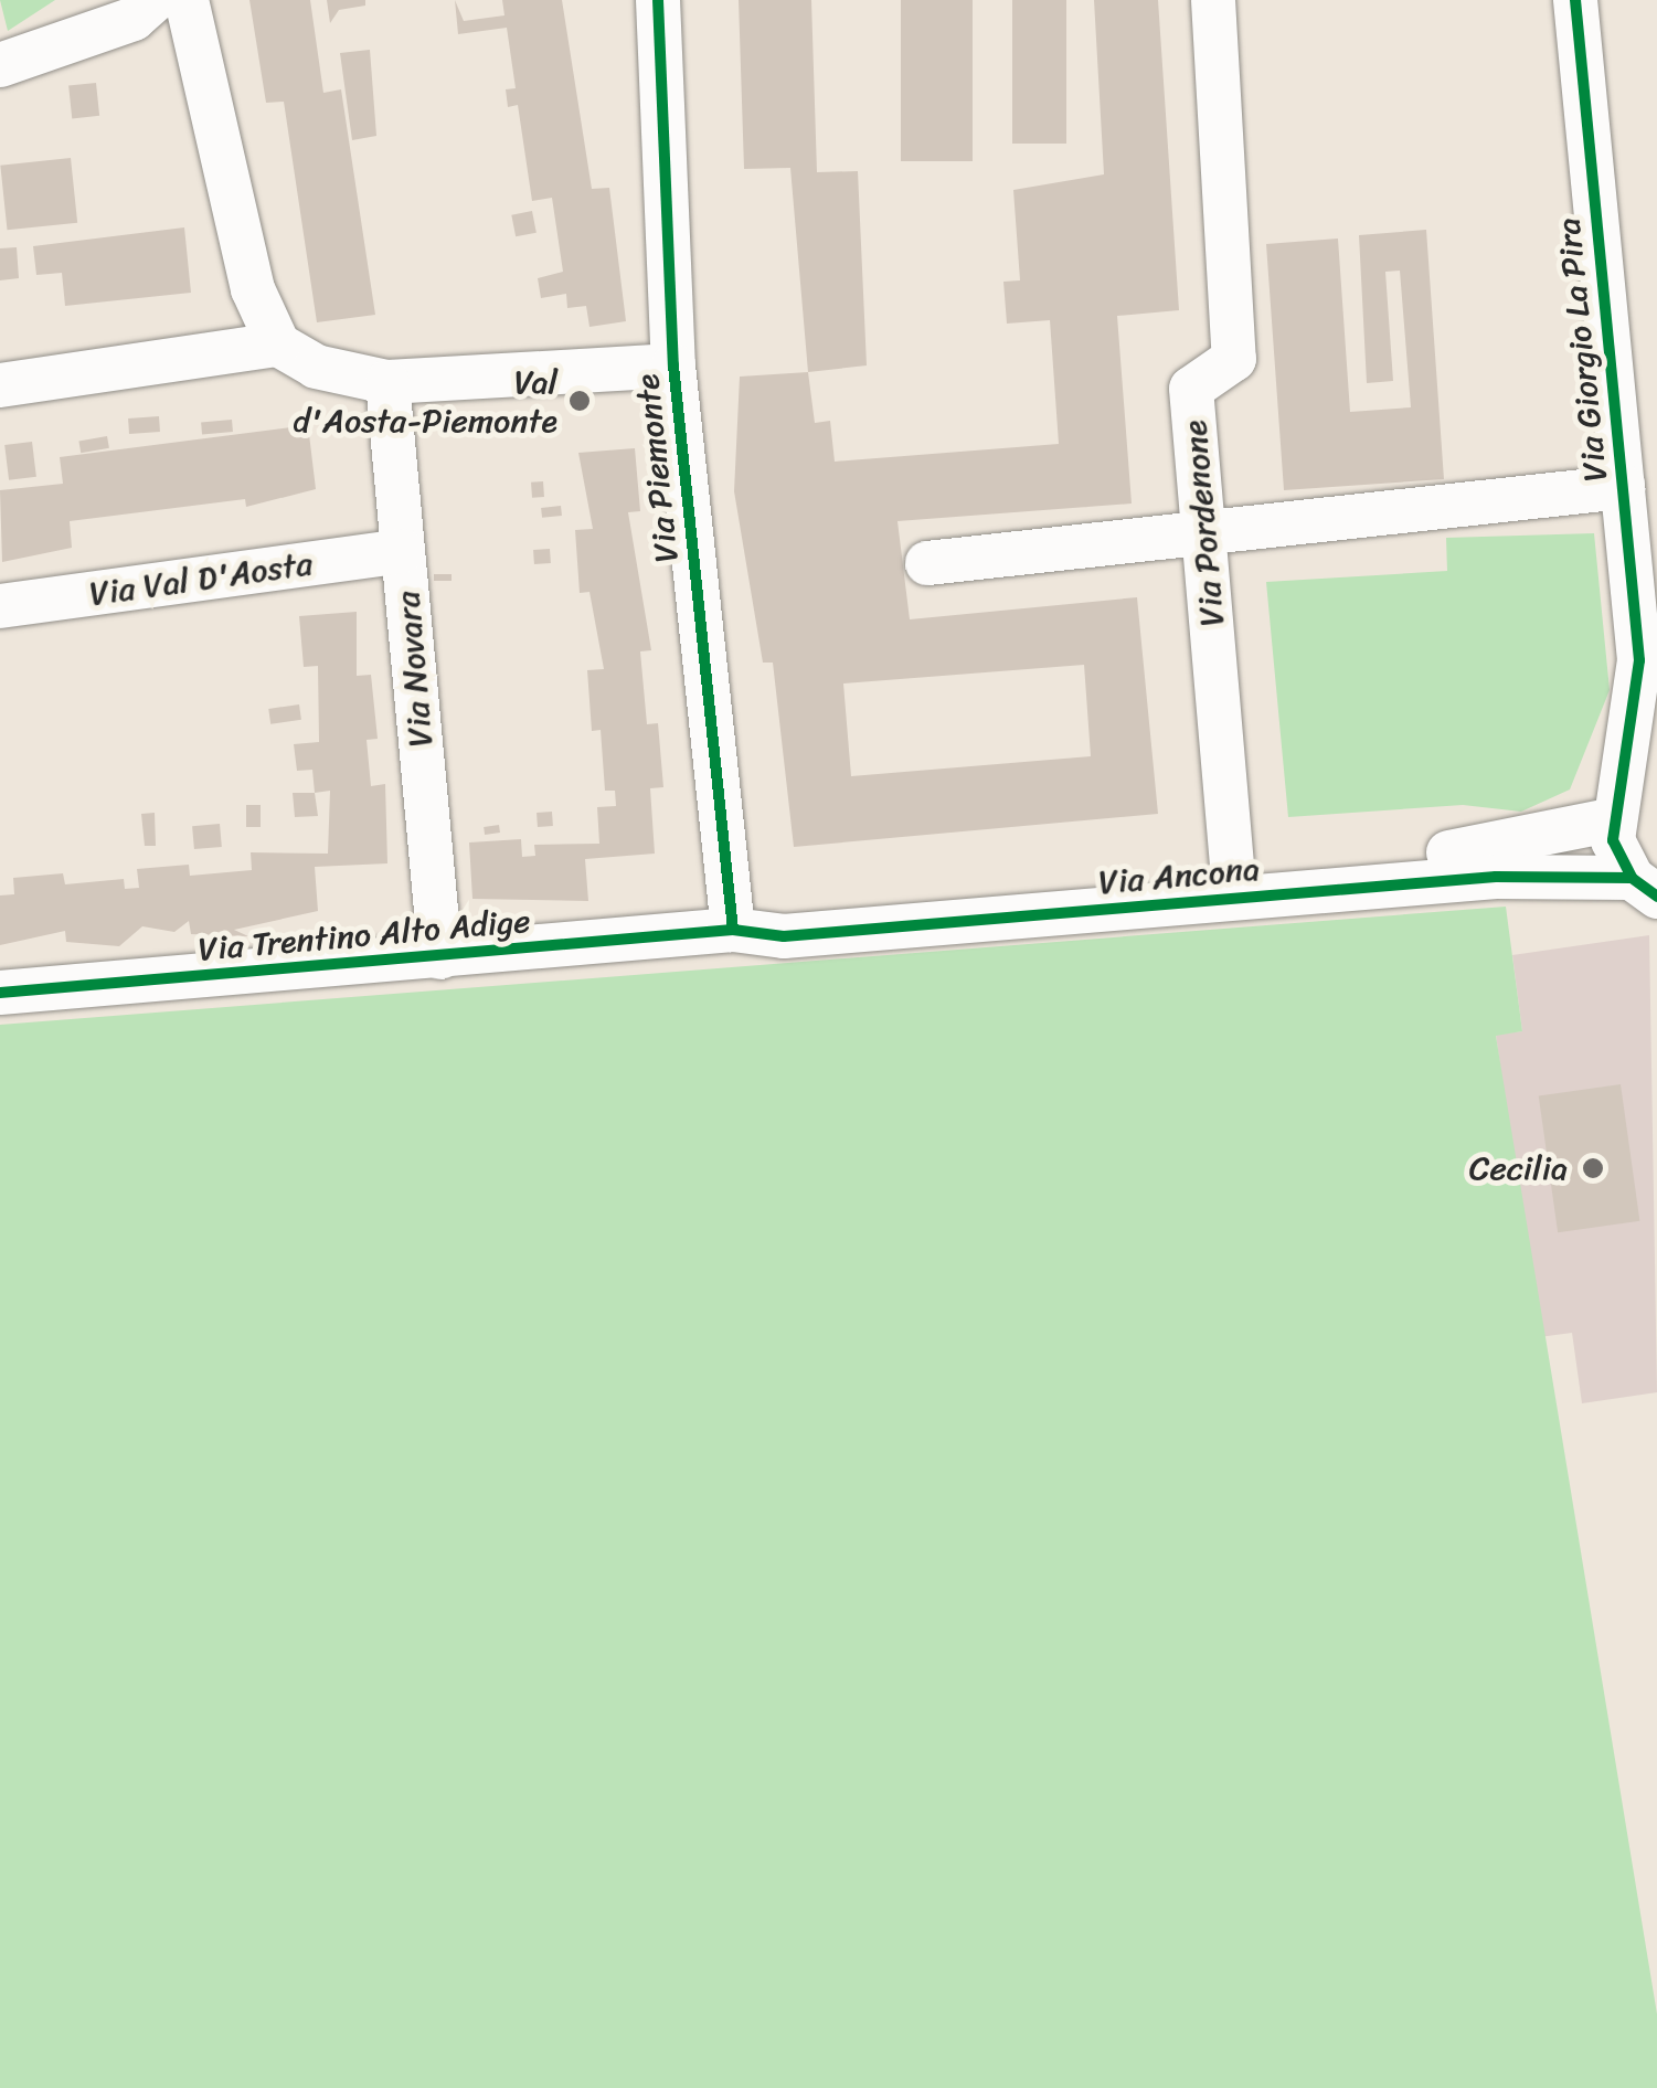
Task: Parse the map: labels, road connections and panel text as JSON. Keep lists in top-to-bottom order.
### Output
{
  "streets": {
    "street": [
      "Via Giorgio La Pira",
      "Via Piemonte",
      "Via Pordenone",
      "Via Val D'Aosta",
      "Via Novara",
      "Via Ancona",
      "Via Trentino Alto Adige"
    ]
  },
  "crossings": [
    ["Via Giorgio La Pira", "Via Ancona"],
    ["Via Piemonte", "Via Ancona"],
    ["Via Piemonte", "Via Trentino Alto Adige"],
    ["Via Pordenone", "Via Ancona"],
    ["Via Val D'Aosta", "Via Novara"],
    ["Via Novara", "Via Trentino Alto Adige"],
    ["Via Ancona", "Via Trentino Alto Adige"]
  ],
  "places": ["Val d'Aosta-Piemonte", "Cecilia"]
}
